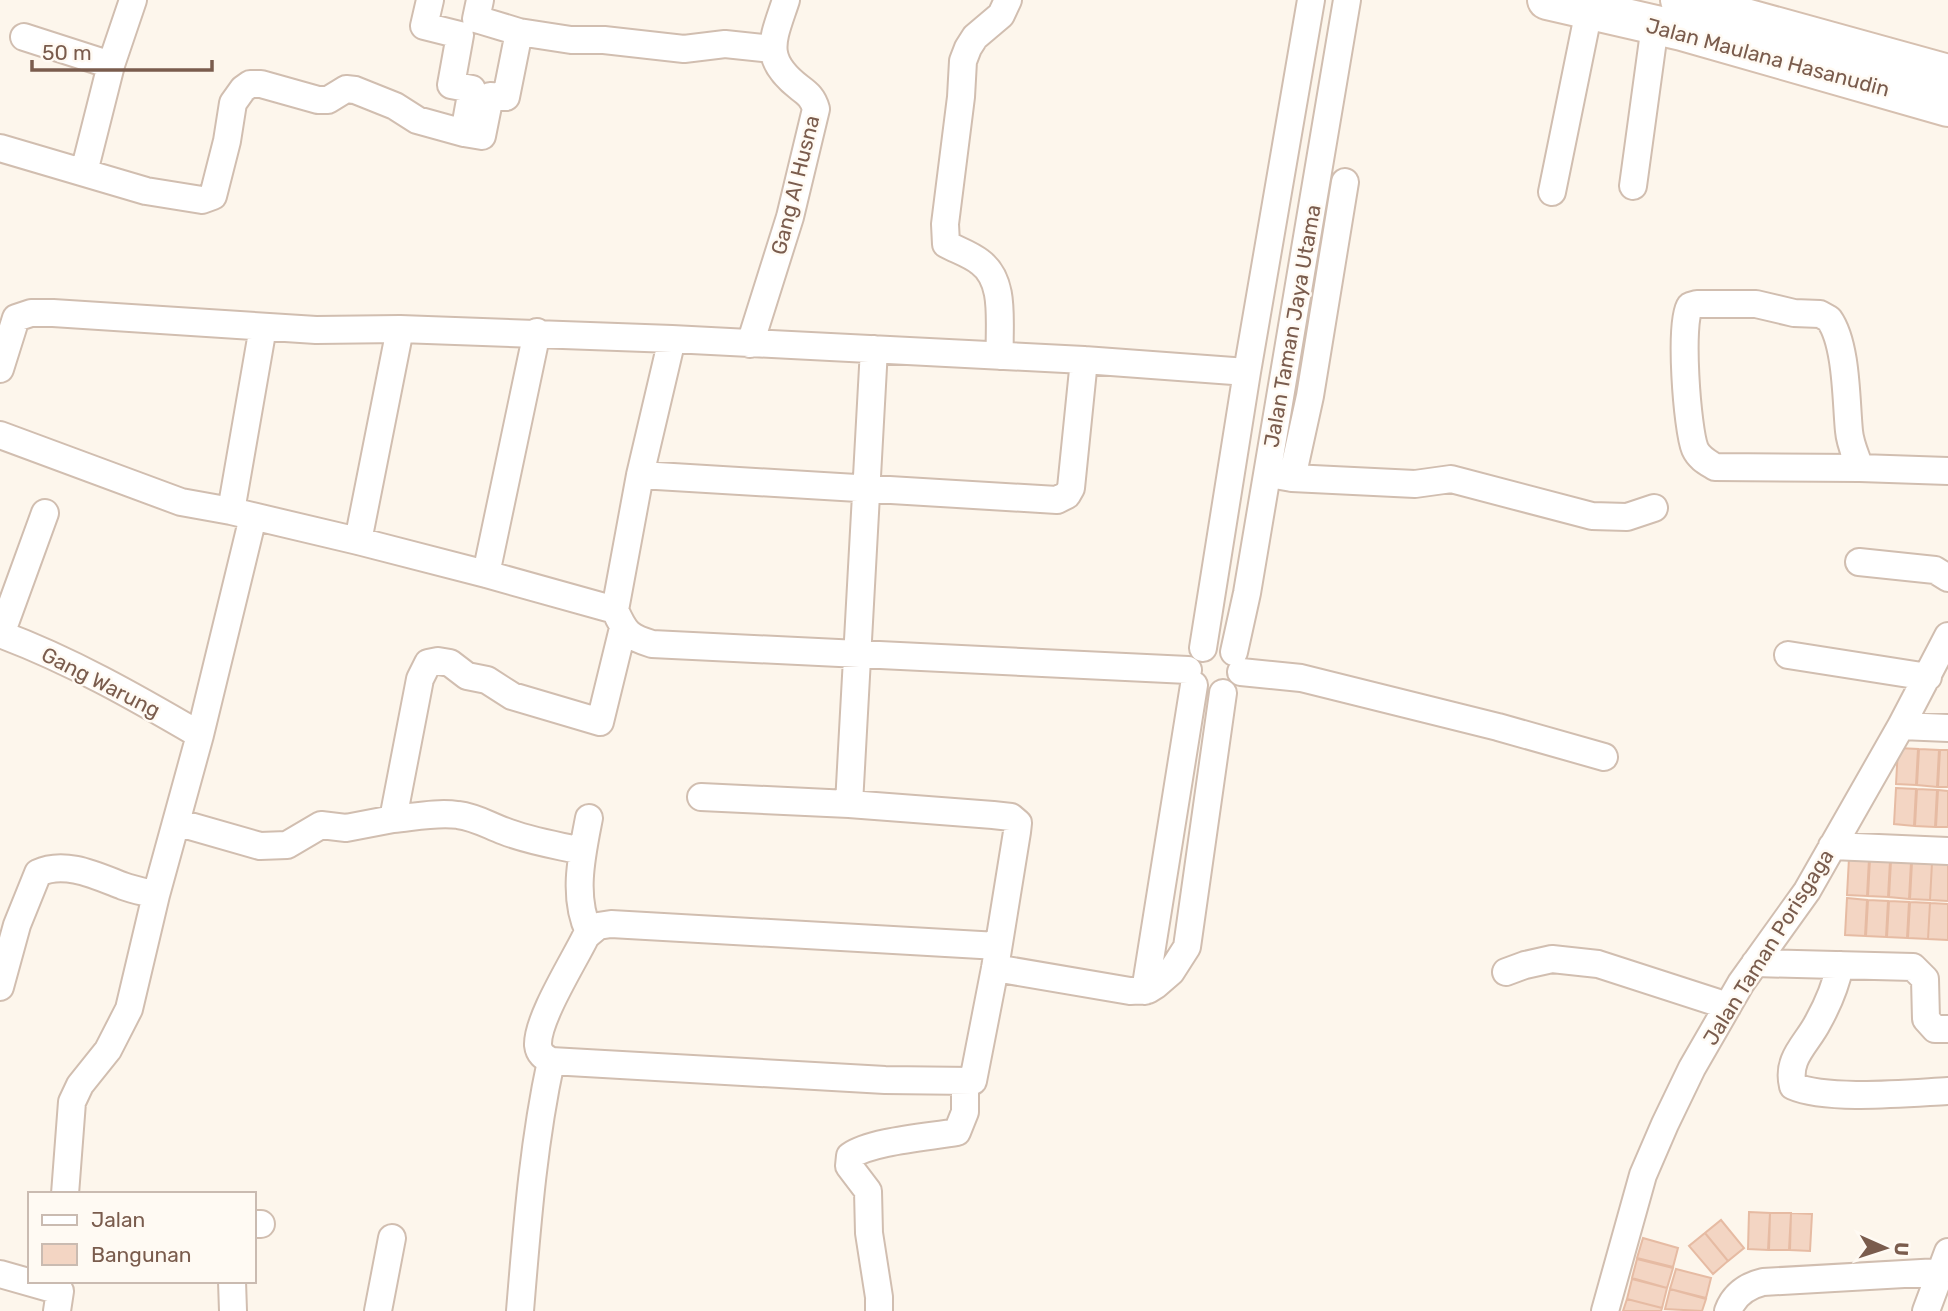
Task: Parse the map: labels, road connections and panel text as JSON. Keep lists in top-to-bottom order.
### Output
{
  "streets": {
    "street": [
      "Jalan Maulana Hasanudin",
      "Gang Al Husna",
      "Jalan Taman Jaya Utama",
      "Gang Warung",
      "Jalan Taman Porisgaga"
    ]
  },
  "legend": ["Jalan", "Bangunan"],
  "scale_bar": "50 m",
  "north": "right"
}
